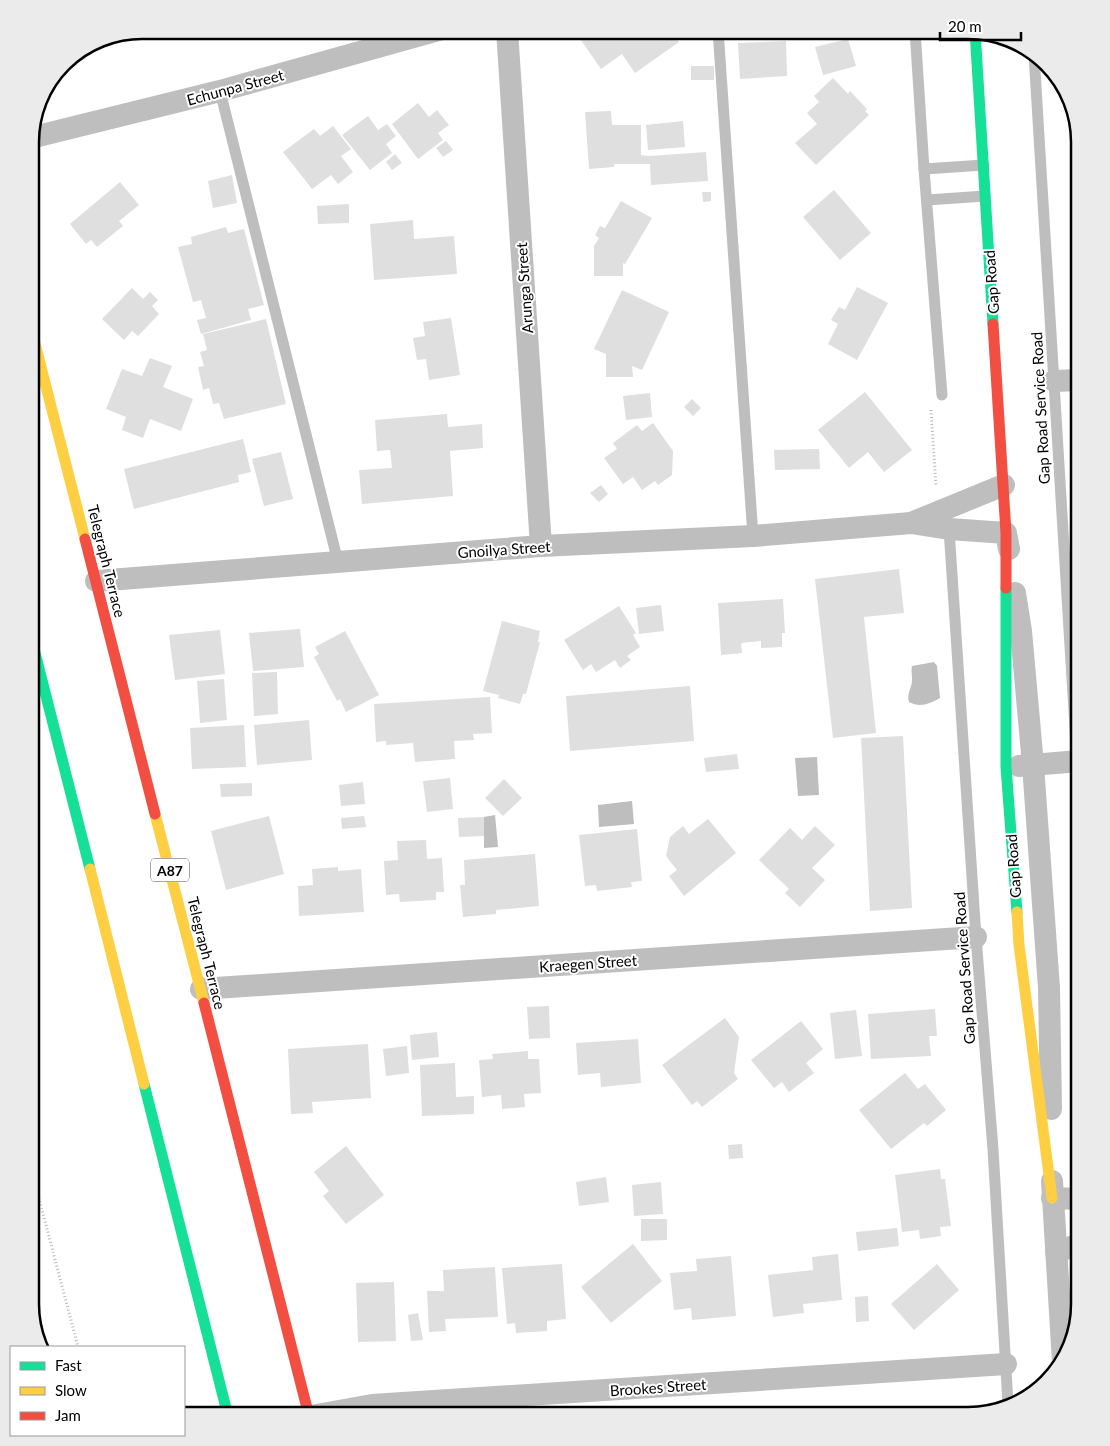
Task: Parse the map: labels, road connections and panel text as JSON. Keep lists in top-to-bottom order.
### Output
{
  "streets": {
    "main road": ["Gap Road", "Telegraph Terrace", "A87"],
    "street": [
      "Echunpa Street",
      "Arunga Street",
      "Gnoilya Street",
      "Kraegen Street",
      "Brookes Street"
    ],
    "lane": ["Gap Road Service Road"]
  },
  "crossings": [
    ["Gap Road", "Gnoilya Street"],
    ["Arunga Street", "Gnoilya Street"],
    ["Gap Road Service Road", "Gnoilya Street"],
    ["Gap Road Service Road", "Kraegen Street"],
    ["Gap Road Service Road", "Brookes Street"],
    ["Gnoilya Street", "Telegraph Terrace"],
    ["Telegraph Terrace", "Kraegen Street"]
  ],
  "legend": ["Fast", "Slow", "Jam"],
  "scale_bar": "20 m"
}
